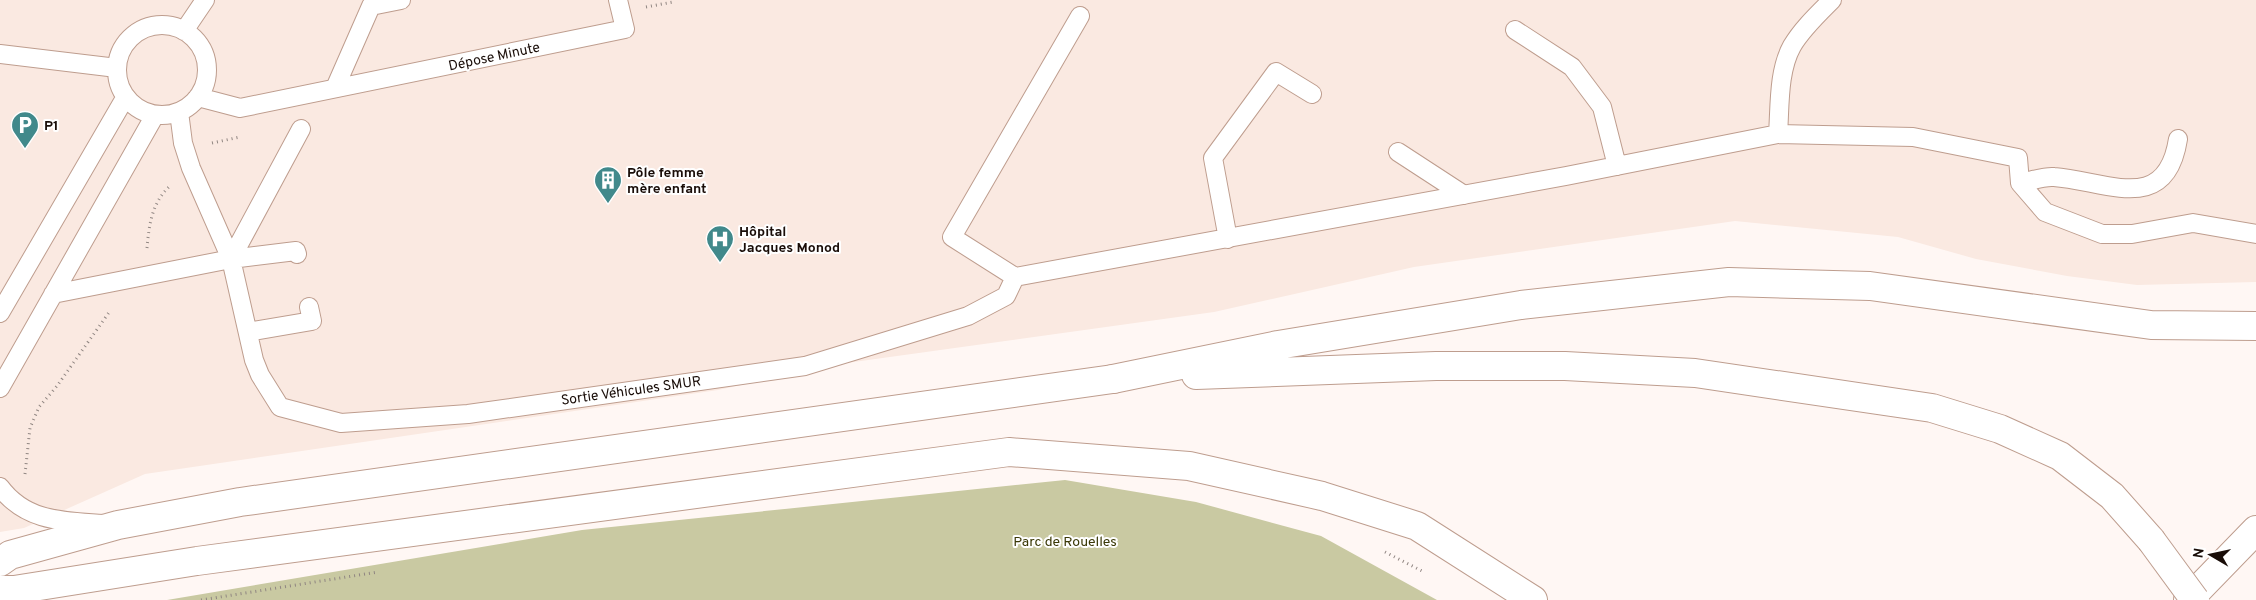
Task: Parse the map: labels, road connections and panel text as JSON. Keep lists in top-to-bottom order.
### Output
{
  "streets": {
    "lane": ["Dépose Minute", "Sortie Véhicules SMUR"]
  },
  "crossings": [
    ["Dépose Minute", "Sortie Véhicules SMUR"]
  ],
  "parks": ["Parc de Rouelles"],
  "places": {
    "parking": ["P1"],
    "building": ["Pôle femme mère enfant"],
    "hospital": ["Hôpital Jacques Monod"]
  },
  "north": "left"
}
